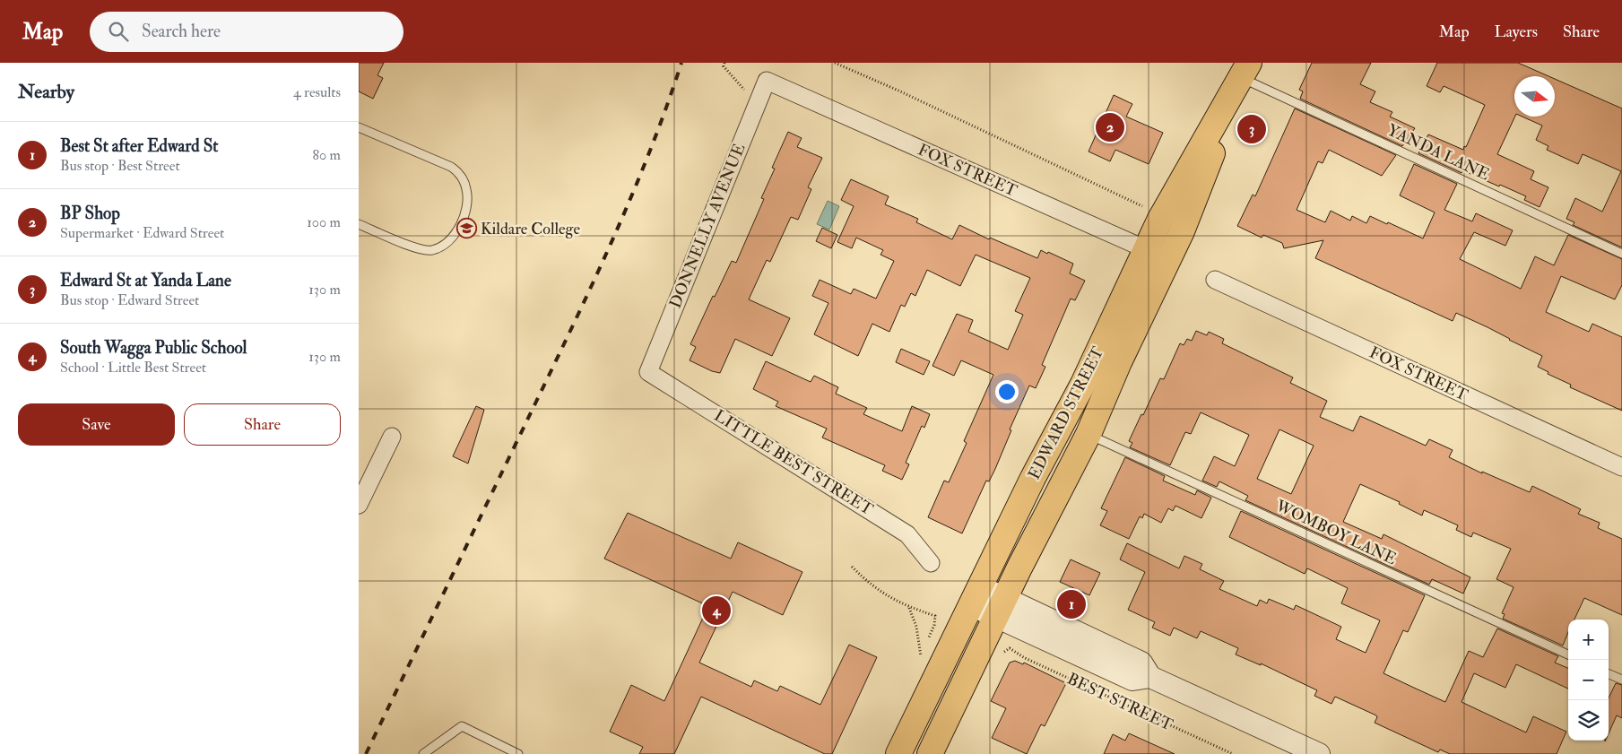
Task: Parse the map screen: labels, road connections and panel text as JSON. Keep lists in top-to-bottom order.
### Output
{
  "streets": {
    "highway": ["EDWARD STREET"],
    "street": ["FOX STREET", "DONNELLY AVENUE", "LITTLE BEST STREET"],
    "lane": ["YANDA LANE", "WOMBOY LANE"],
    "path": ["BEST STREET"]
  },
  "crossings": [
    ["YANDA LANE", "EDWARD STREET"],
    ["FOX STREET", "DONNELLY AVENUE"],
    ["FOX STREET", "EDWARD STREET"],
    ["DONNELLY AVENUE", "LITTLE BEST STREET"],
    ["EDWARD STREET", "WOMBOY LANE"]
  ],
  "places": {
    "school or university": ["Kildare College"]
  },
  "north": "right",
  "page": {
    "header": "Map",
    "search": "Search here",
    "nav": ["Map", "Layers", "Share"],
    "heading": ["Nearby", "4 results"],
    "pins": [
      "2",
      "3",
      "1",
      "4"
    ],
    "list": [
      {
        "mark": "1",
        "name": "Best St after Edward St",
        "note": "Bus stop · Best Street",
        "value": "80 m"
      },
      {
        "mark": "2",
        "name": "BP Shop",
        "note": "Supermarket · Edward Street",
        "value": "100 m"
      },
      {
        "mark": "3",
        "name": "Edward St at Yanda Lane",
        "note": "Bus stop · Edward Street",
        "value": "130 m"
      },
      {
        "mark": "4",
        "name": "South Wagga Public School",
        "note": "School · Little Best Street",
        "value": "130 m"
      }
    ],
    "buttons": ["Save", "Share"],
    "map_buttons": ["+", "−"]
  }
}
